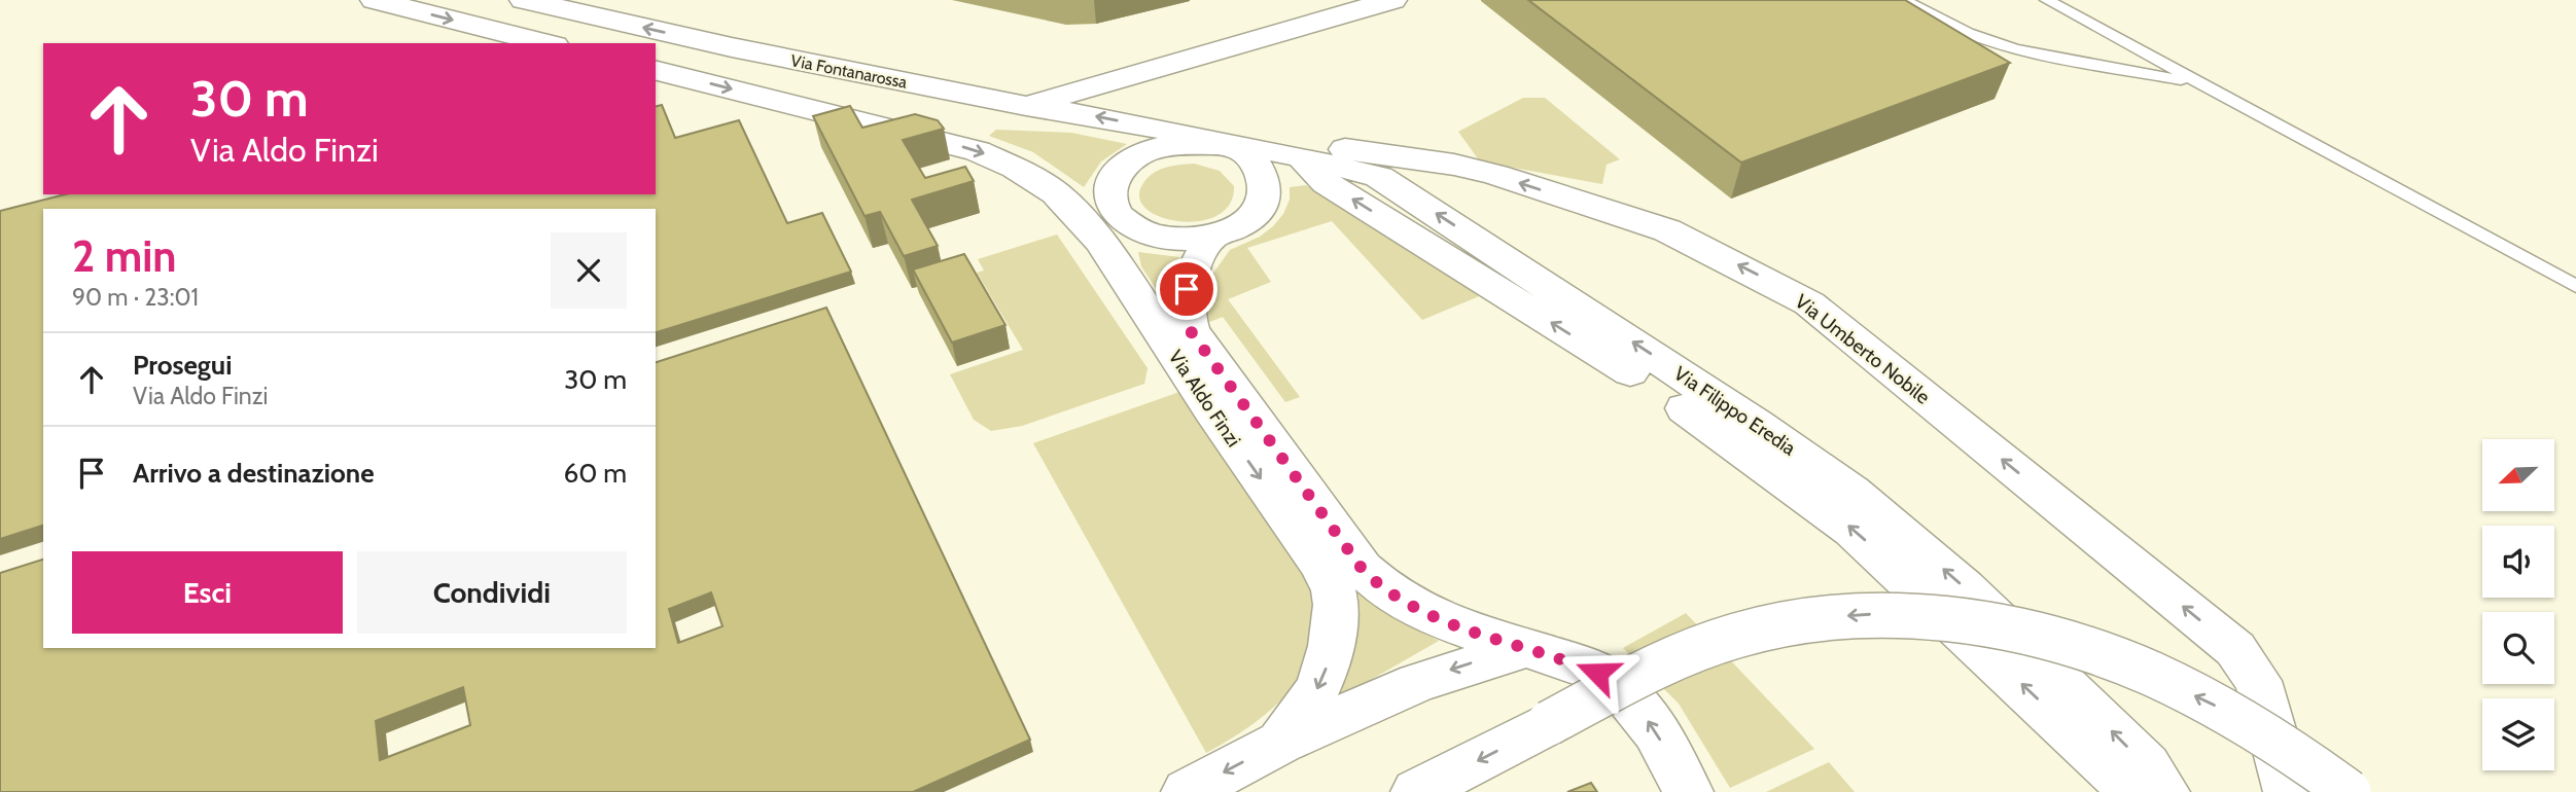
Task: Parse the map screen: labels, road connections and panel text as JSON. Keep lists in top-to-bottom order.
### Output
{
  "streets": {
    "street": [
      "Via Fontanarossa",
      "Via Umberto Nobile",
      "Via Aldo Finzi",
      "Via Filippo Eredia"
    ]
  },
  "crossings": [
    ["Via Fontanarossa", "Via Umberto Nobile"],
    ["Via Fontanarossa", "Via Aldo Finzi"],
    ["Via Fontanarossa", "Via Filippo Eredia"],
    ["Via Umberto Nobile", "Via Aldo Finzi"],
    ["Via Umberto Nobile", "Via Filippo Eredia"],
    ["Via Aldo Finzi", "Via Filippo Eredia"]
  ],
  "one_way": ["Via Fontanarossa"],
  "north": "bottom left",
  "page": {
    "turn": ["30 m", "Via Aldo Finzi"],
    "heading": ["2 min", "90 m · 23:01"],
    "list": [
      {
        "name": "Prosegui",
        "note": "Via Aldo Finzi",
        "value": "30 m"
      },
      {
        "name": "Arrivo a destinazione",
        "value": "60 m"
      }
    ],
    "buttons": ["Esci", "Condividi"]
  }
}
